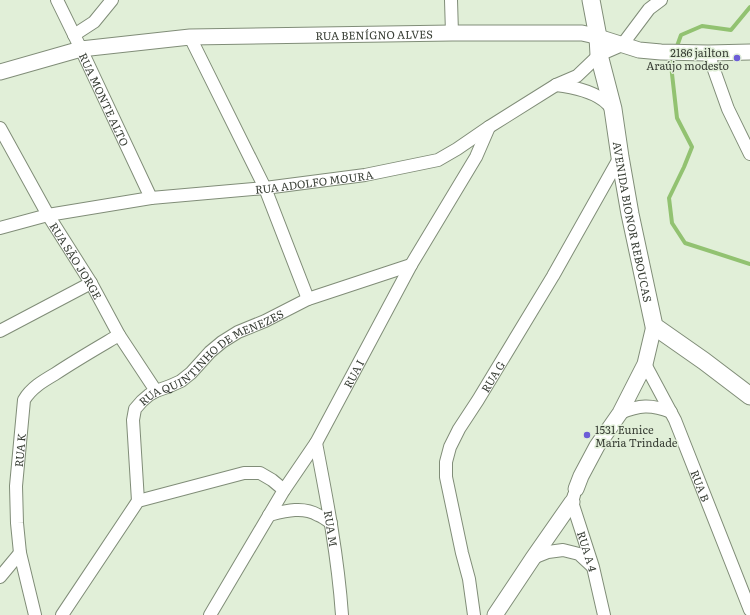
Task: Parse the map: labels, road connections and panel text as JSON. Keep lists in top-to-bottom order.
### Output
{
  "streets": {
    "main road": ["AVENIDA BIONOR REBOUCAS"],
    "street": [
      "RUA BENÍGNO ALVES",
      "RUA MONTE ALTO",
      "RUA ADOLFO MOURA",
      "RUA SÃO JORGE",
      "RUA QUINTINHO DE MENEZES",
      "RUA I",
      "RUA G",
      "RUA K",
      "RUA B",
      "RUA M",
      "RUA A 4"
    ]
  },
  "crossings": [
    ["RUA BENÍGNO ALVES", "RUA MONTE ALTO"],
    ["RUA BENÍGNO ALVES", "RUA ADOLFO MOURA"],
    ["RUA BENÍGNO ALVES", "AVENIDA BIONOR REBOUCAS"],
    ["RUA MONTE ALTO", "RUA ADOLFO MOURA"],
    ["RUA ADOLFO MOURA", "AVENIDA BIONOR REBOUCAS"],
    ["RUA ADOLFO MOURA", "RUA SÃO JORGE"],
    ["RUA ADOLFO MOURA", "RUA I"],
    ["AVENIDA BIONOR REBOUCAS", "RUA G"],
    ["RUA SÃO JORGE", "RUA QUINTINHO DE MENEZES"],
    ["RUA SÃO JORGE", "RUA K"],
    ["RUA QUINTINHO DE MENEZES", "RUA I"],
    ["RUA I", "RUA M"]
  ],
  "places": ["2186 jailton Araújo modesto", "1531 Eunice Maria Trindade"]
}
